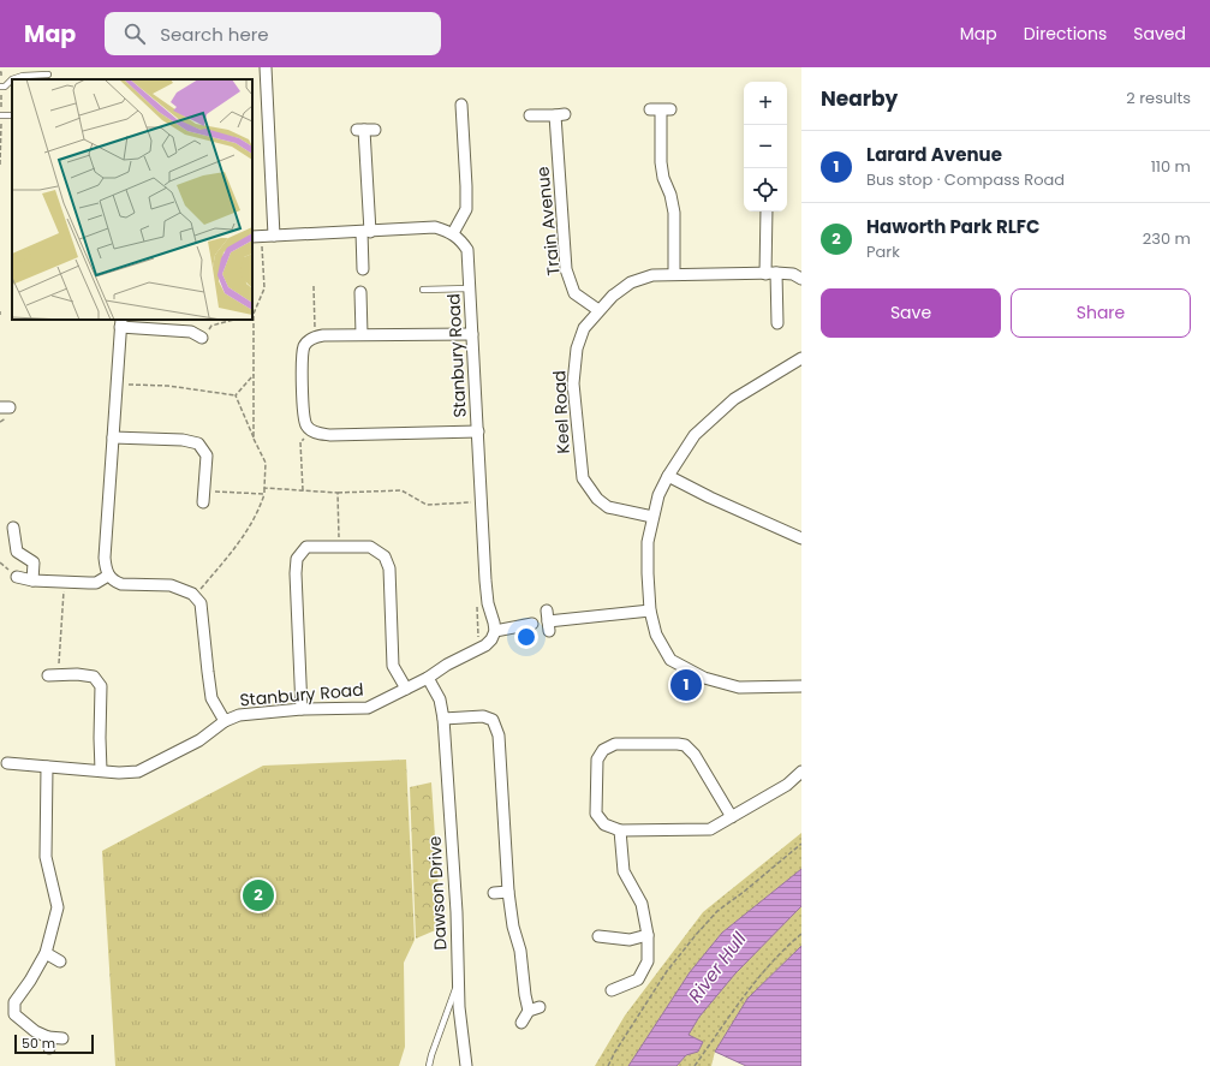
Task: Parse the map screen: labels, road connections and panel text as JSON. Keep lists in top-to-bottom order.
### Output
{
  "streets": {
    "street": [
      "Train Avenue",
      "Stanbury Road",
      "Keel Road",
      "Dawson Drive"
    ]
  },
  "crossings": [
    ["Train Avenue", "Keel Road"],
    ["Stanbury Road", "Dawson Drive"]
  ],
  "water": ["River Hull"],
  "scale_bar": "50 m",
  "page": {
    "header": "Map",
    "search": "Search here",
    "nav": ["Map", "Directions", "Saved"],
    "heading": ["Nearby", "2 results"],
    "map_buttons": ["+", "−"],
    "list": [
      {
        "mark": "1",
        "name": "Larard Avenue",
        "note": "Bus stop · Compass Road",
        "value": "110 m"
      },
      {
        "mark": "2",
        "name": "Haworth Park RLFC",
        "note": "Park",
        "value": "230 m"
      }
    ],
    "buttons": ["Save", "Share"],
    "pins": ["1", "2"],
    "scale": "50 m"
  }
}
